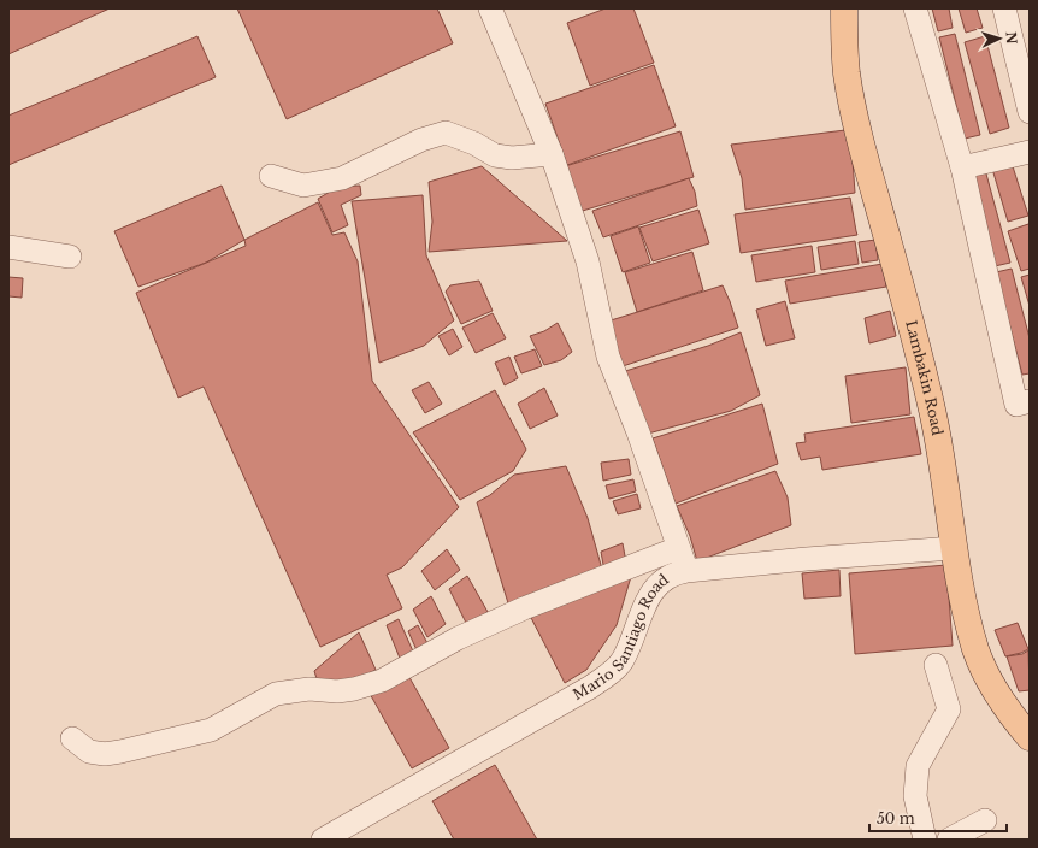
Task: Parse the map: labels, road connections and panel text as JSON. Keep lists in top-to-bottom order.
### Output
{
  "streets": {
    "main road": ["Lambakin Road"],
    "street": ["Mario Santiago Road"]
  },
  "crossings": [
    ["Lambakin Road", "Mario Santiago Road"]
  ],
  "scale_bar": "50 m",
  "north": "right"
}
